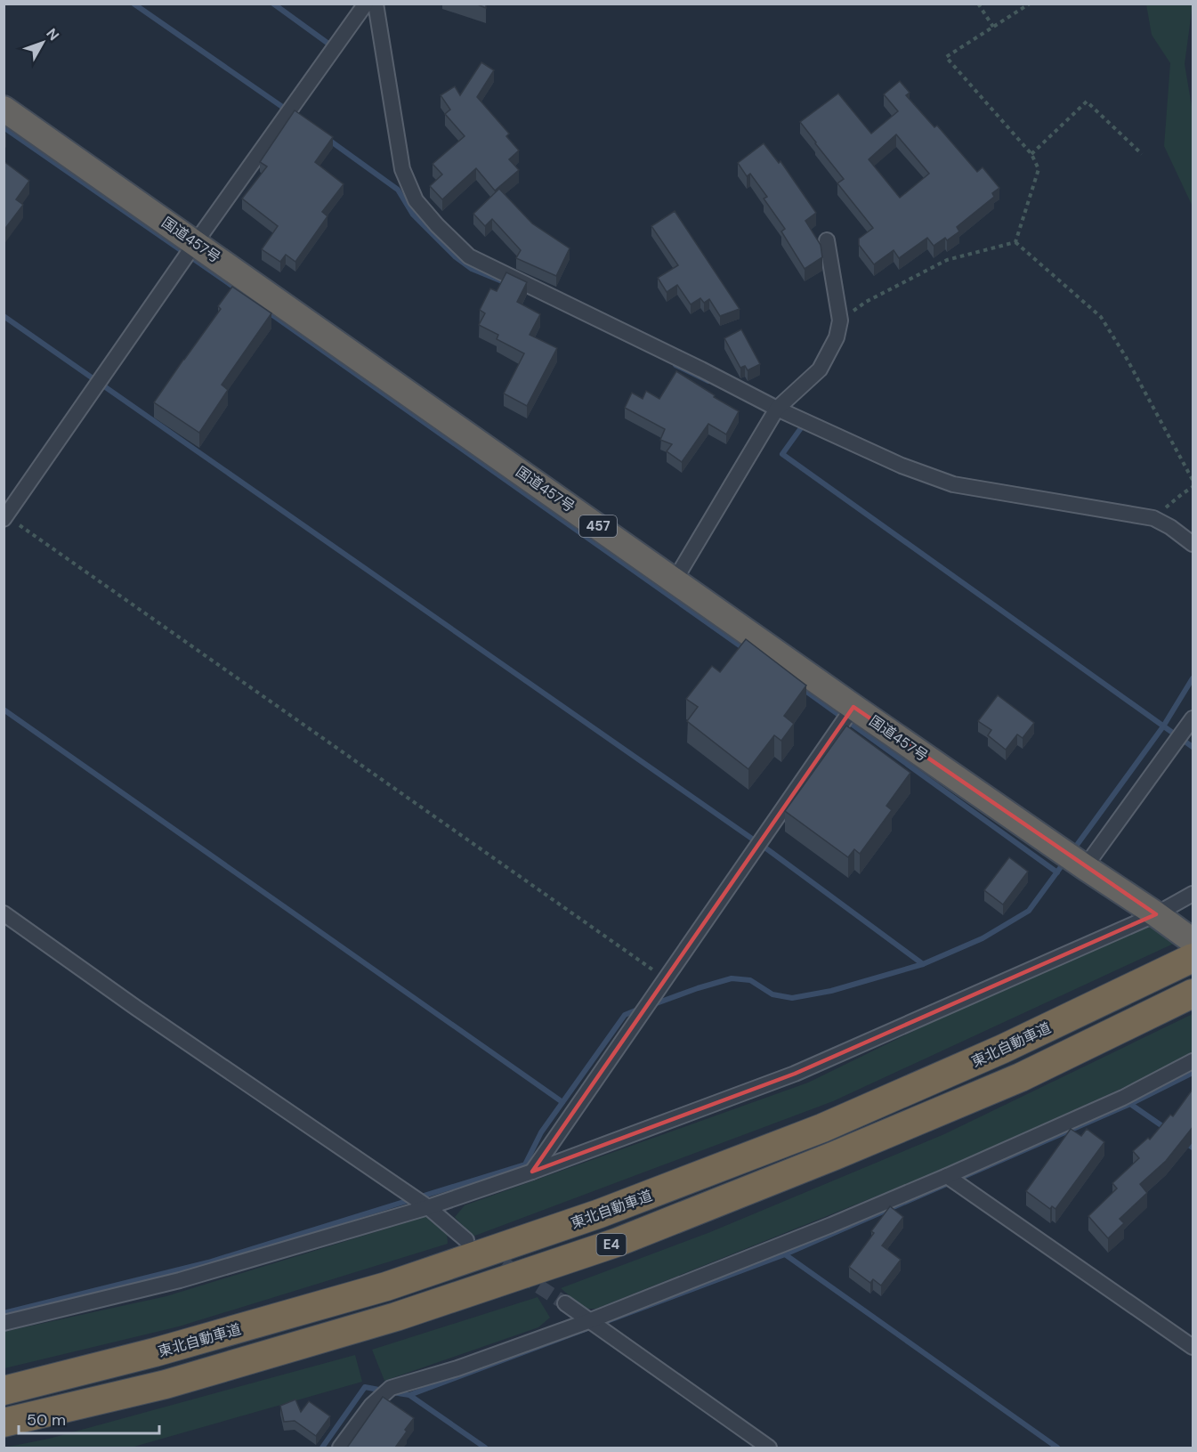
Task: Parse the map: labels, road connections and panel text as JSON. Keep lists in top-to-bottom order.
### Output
{
  "streets": {
    "highway": [
      "国道457号",
      "457",
      "東北自動車道",
      "E4"
    ]
  },
  "scale_bar": "50 m",
  "north": "top right"
}
